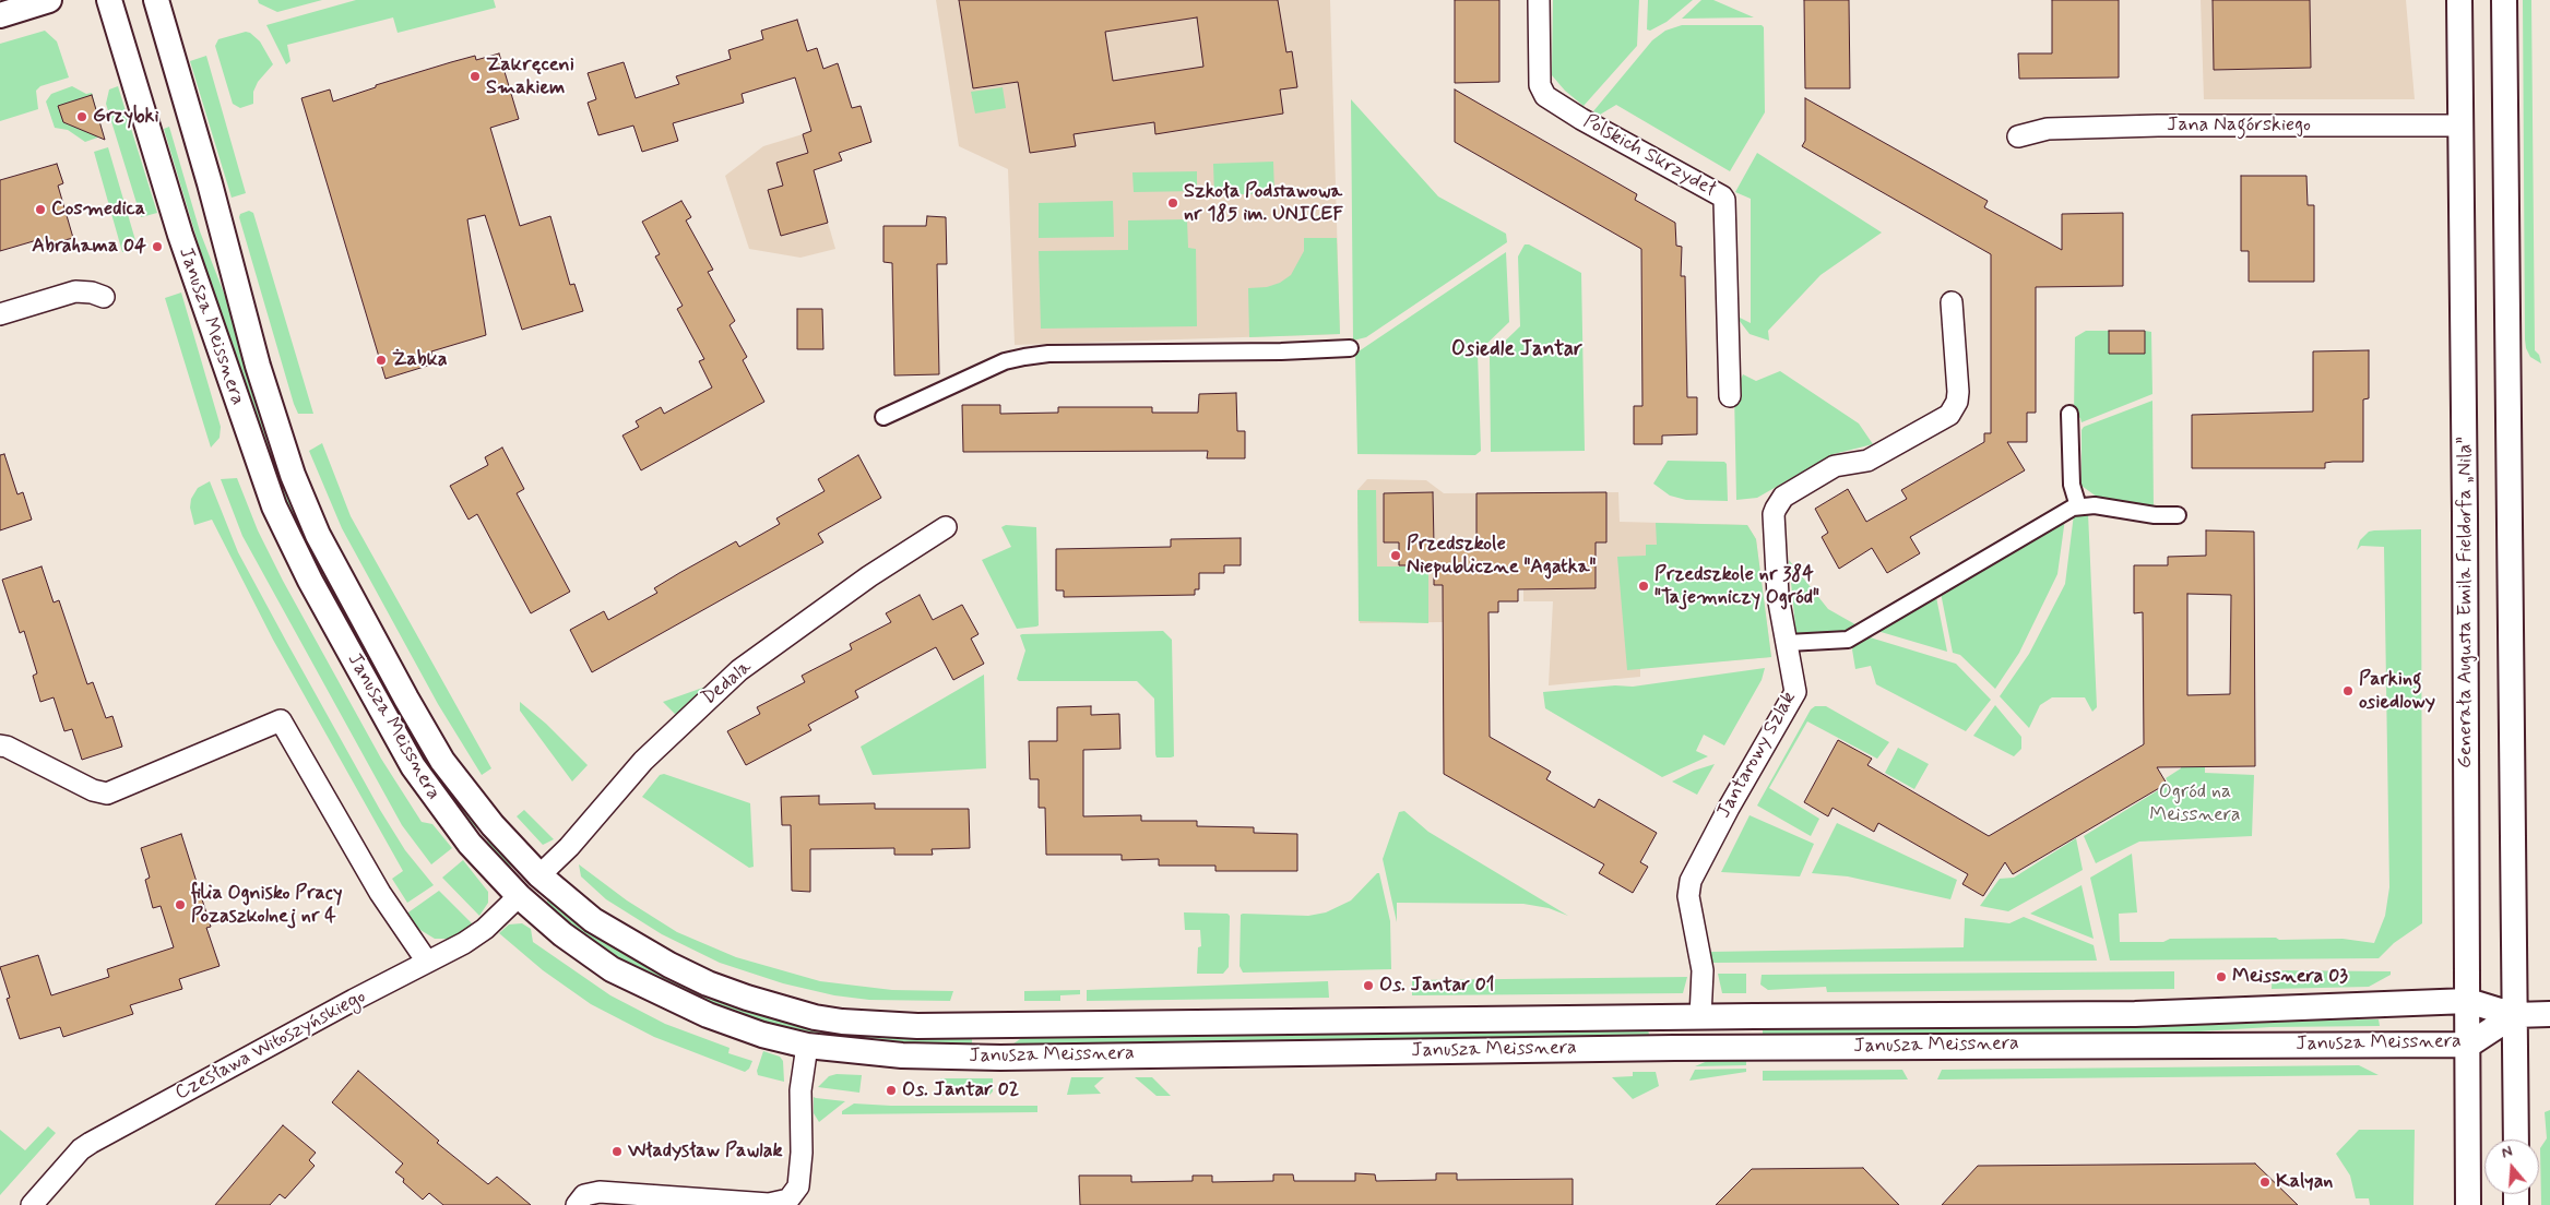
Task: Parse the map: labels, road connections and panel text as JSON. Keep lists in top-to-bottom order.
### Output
{
  "streets": {
    "street": [
      "Jana Nagórskiego",
      "Polskich Skrzydeł",
      "Janusza Meissnera",
      "Generała Augusta Emila Fieldorfa „Nila”",
      "Dedala",
      "Jantarowy Szlak",
      "Czesława Witoszyńskiego"
    ]
  },
  "crossings": [
    ["Jana Nagórskiego", "Generała Augusta Emila Fieldorfa „Nila”"],
    ["Janusza Meissnera", "Generała Augusta Emila Fieldorfa „Nila”"],
    ["Janusza Meissnera", "Dedala"],
    ["Janusza Meissnera", "Jantarowy Szlak"],
    ["Janusza Meissnera", "Czesława Witoszyńskiego"]
  ],
  "districts": ["Osiedle Jantar"],
  "parks": ["Ogród na Meissnera"],
  "places": [
    "Zakręceni Smakiem",
    "Grzybki",
    "Szkoła Podstawowa nr 185 im. UNICEF",
    "Cosmedica",
    "Abrahama 04",
    "Żabka",
    "Przedszkole Niepubliczne \"Agatka\"",
    "Przedszkole nr 384 \"Tajemniczy Ogród\"",
    "Parking osiedlowy",
    "filia Ognisko Pracy Pozaszkolnej nr 4",
    "Meissnera 03",
    "Os. Jantar 01",
    "Os. Jantar 02",
    "Władysław Pawlak",
    "Kalyan"
  ],
  "north": "top"
}
